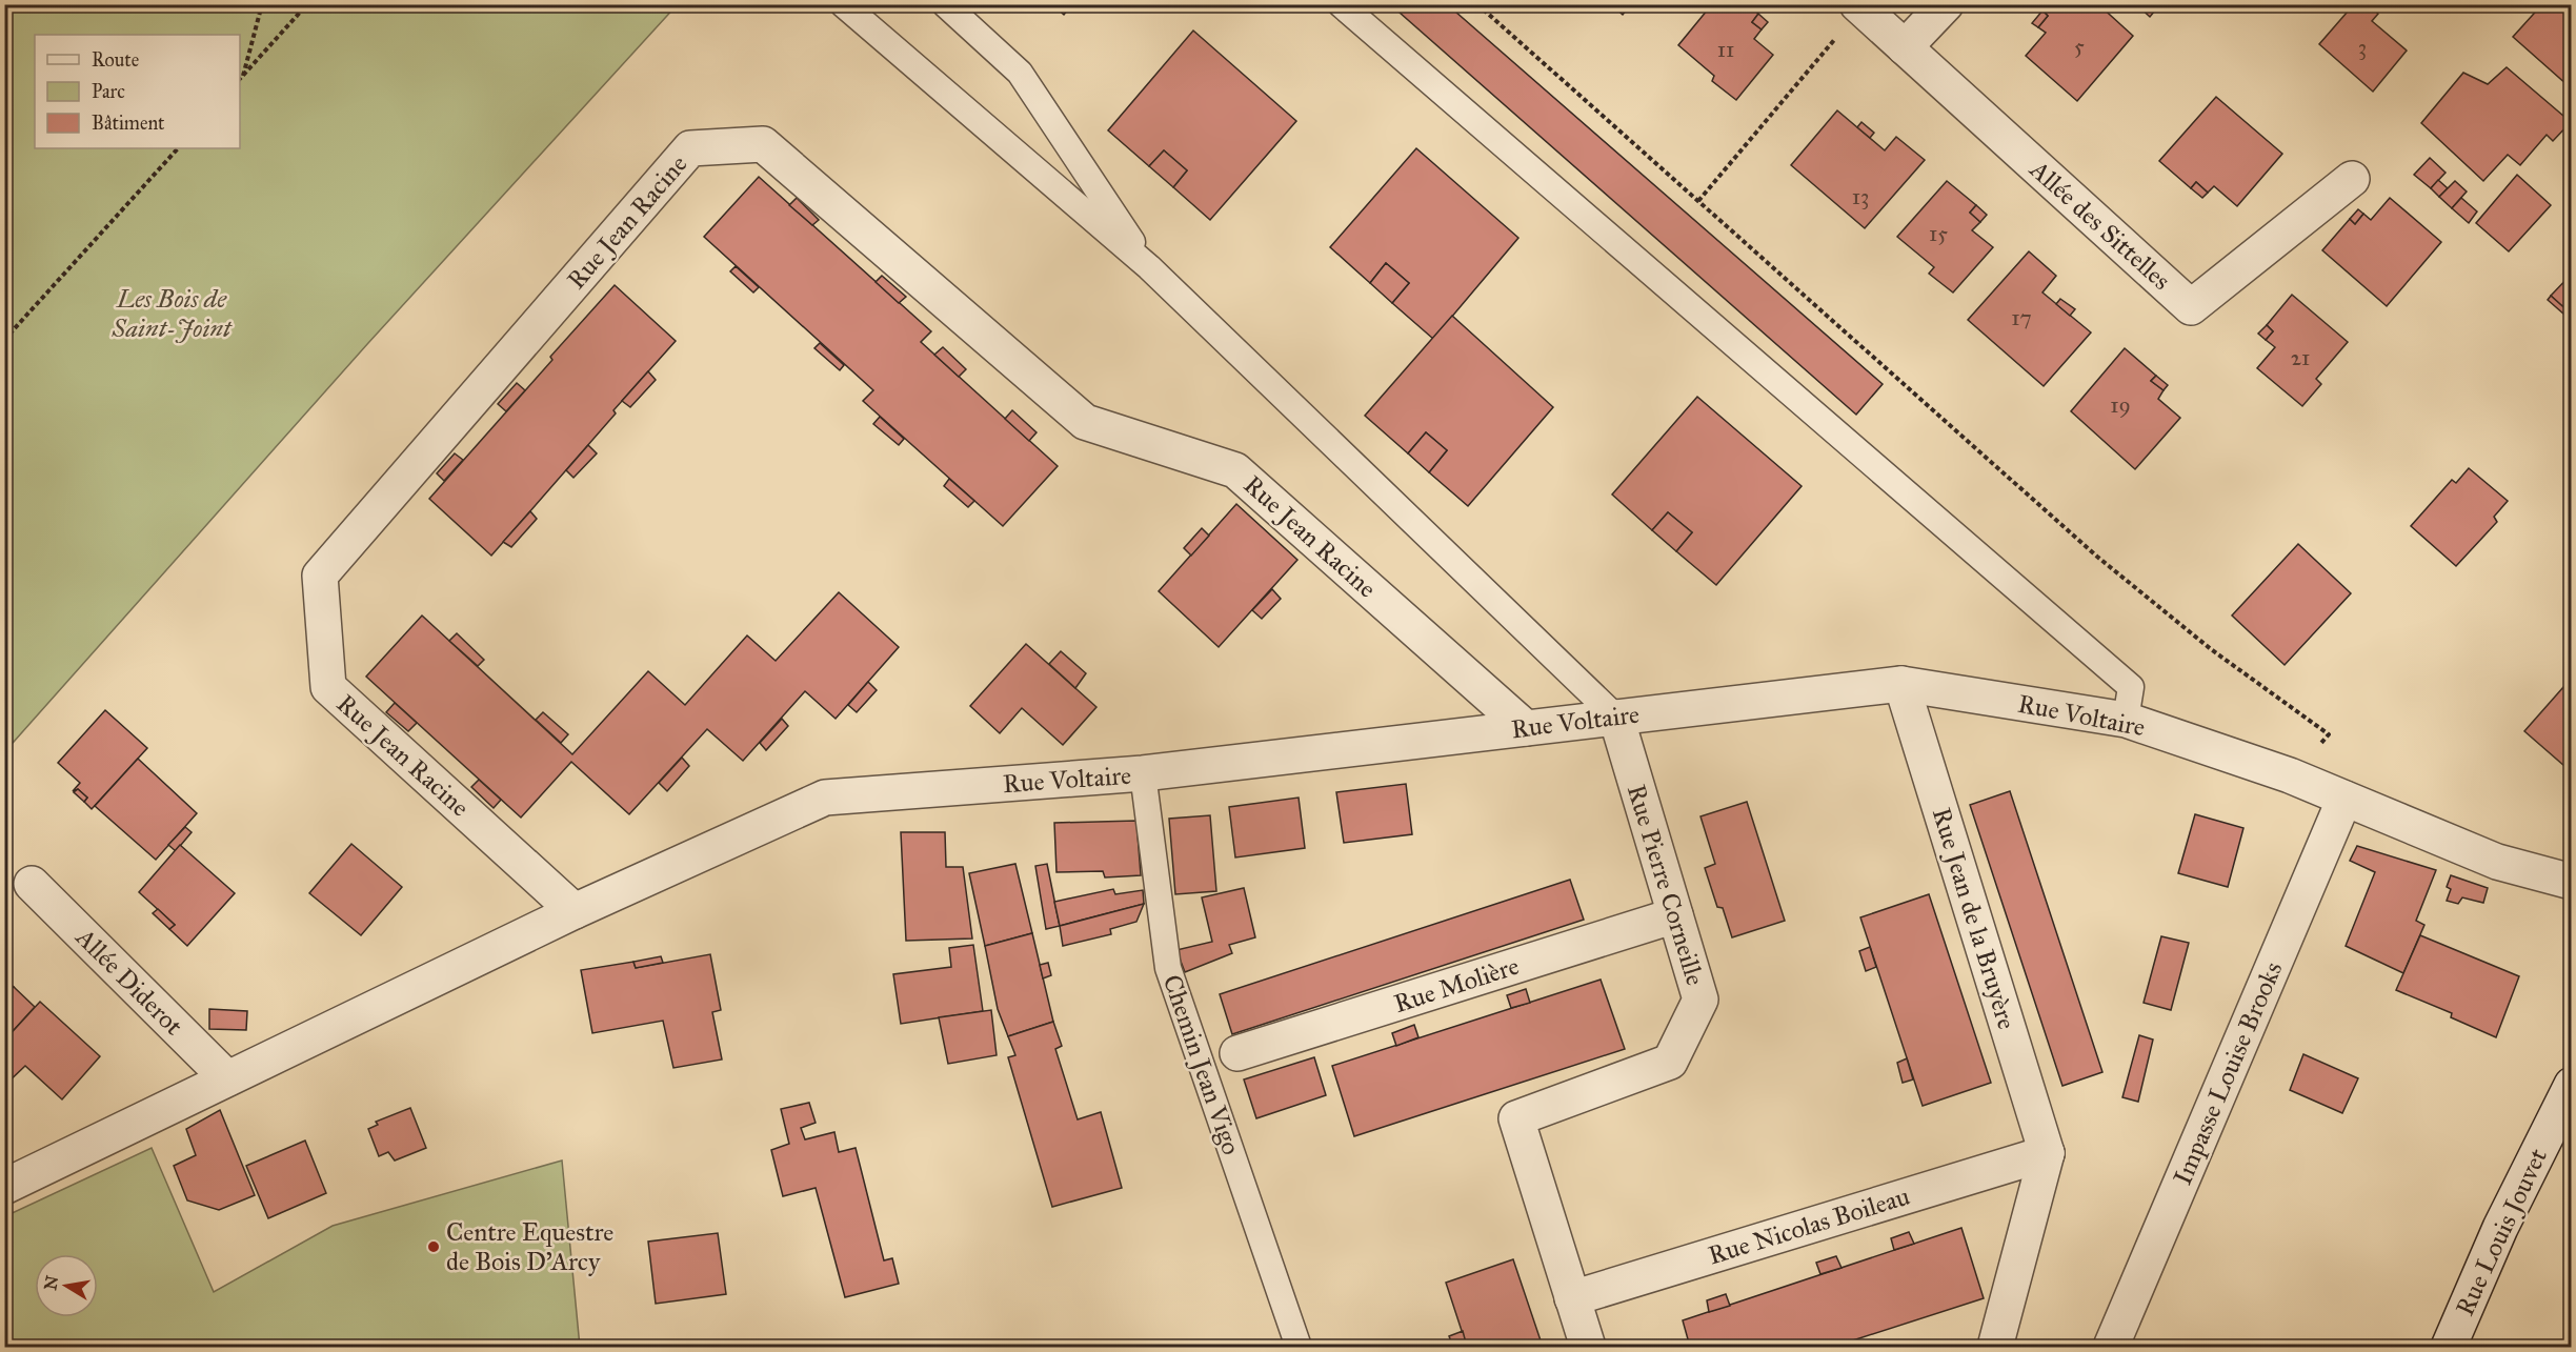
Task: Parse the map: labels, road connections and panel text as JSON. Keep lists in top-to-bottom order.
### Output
{
  "streets": {
    "street": [
      "Rue Jean Racine",
      "Allée des Sittelles",
      "Rue Voltaire",
      "Rue Pierre Corneille",
      "Rue Jean de la Bruyère",
      "Allée Diderot",
      "Rue Molière",
      "Impasse Louise Brooks",
      "Rue Nicolas Boileau",
      "Rue Louis Jouvet"
    ],
    "lane": ["Chemin Jean Vigo"]
  },
  "crossings": [
    ["Rue Jean Racine", "Rue Voltaire"],
    ["Rue Voltaire", "Rue Pierre Corneille"],
    ["Rue Voltaire", "Rue Jean de la Bruyère"],
    ["Rue Voltaire", "Allée Diderot"],
    ["Rue Voltaire", "Chemin Jean Vigo"],
    ["Rue Voltaire", "Impasse Louise Brooks"],
    ["Rue Pierre Corneille", "Rue Molière"],
    ["Rue Pierre Corneille", "Rue Nicolas Boileau"],
    ["Rue Jean de la Bruyère", "Rue Nicolas Boileau"]
  ],
  "parks": ["Les Bois de Saint-Joint"],
  "places": ["Centre Equestre de Bois D'Arcy"],
  "house_numbers": [
    "5",
    "3",
    "11",
    "13",
    "15",
    "17",
    "21",
    "19"
  ],
  "legend": ["Route", "Parc", "Bâtiment"],
  "north": "left"
}
